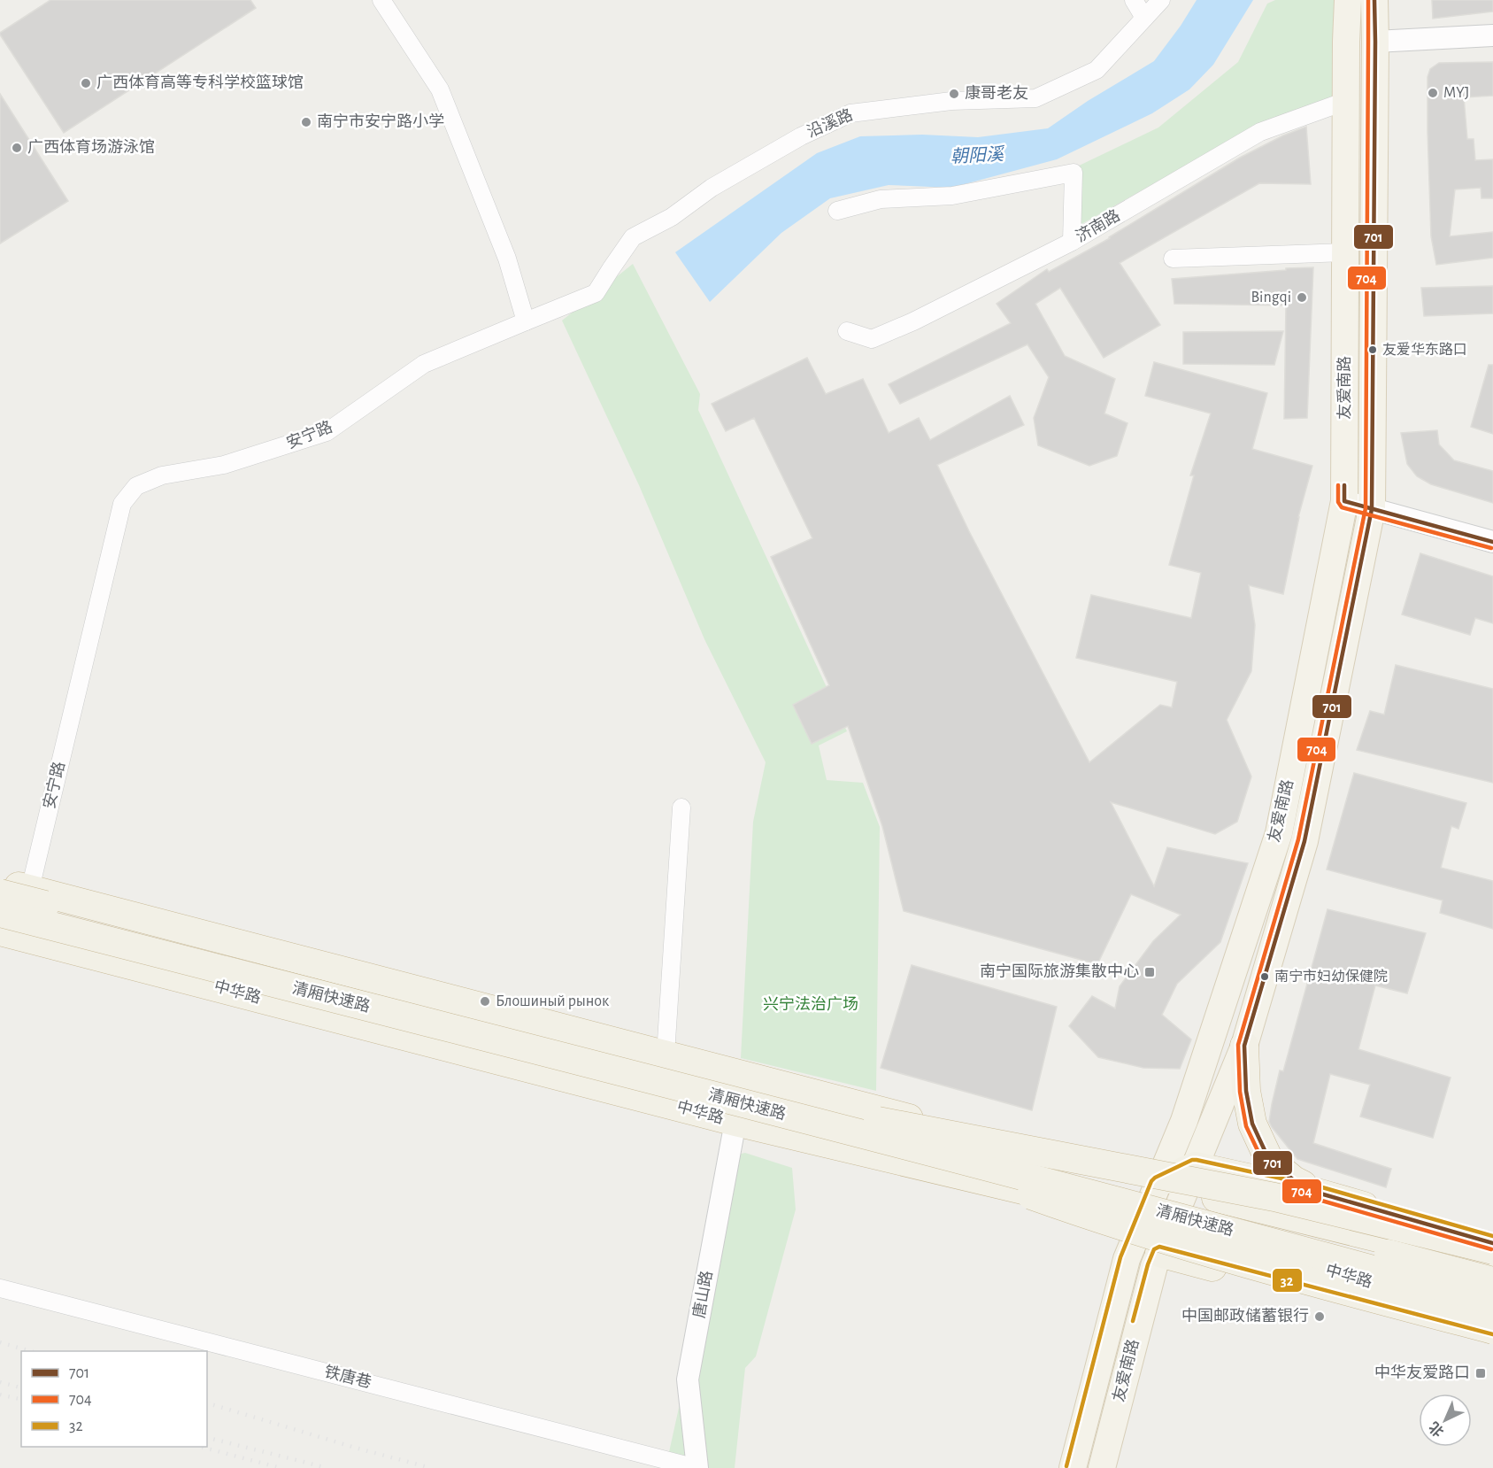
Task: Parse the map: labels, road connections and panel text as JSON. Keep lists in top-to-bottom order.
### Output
{
  "streets": {
    "highway": ["中华路", "清厢快速路"],
    "main road": ["友爱南路"],
    "street": [
      "沿溪路",
      "济南路",
      "安宁路",
      "唐山路",
      "铁唐巷"
    ]
  },
  "crossings": [
    ["沿溪路", "安宁路"],
    ["济南路", "友爱南路"],
    ["友爱南路", "中华路"],
    ["中华路", "唐山路"],
    ["唐山路", "铁唐巷"]
  ],
  "water": ["朝阳溪"],
  "parks": ["兴宁法治广场"],
  "places": {
    "other": [
      "广西体育高等专科学校篮球馆",
      "MYJ",
      "康哥老友",
      "南宁市安宁路小学",
      "广西体育场游泳馆",
      "Bingqi",
      "友爱华东路口",
      "南宁市妇幼保健院",
      "Блошиный рынок",
      "中国邮政储蓄银行"
    ],
    "transit": ["南宁国际旅游集散中心", "中华友爱路口"]
  },
  "lines": ["transit line 701", "transit line 704", "transit line 32"],
  "legend": ["701", "704", "32"],
  "north": "bottom left"
}
